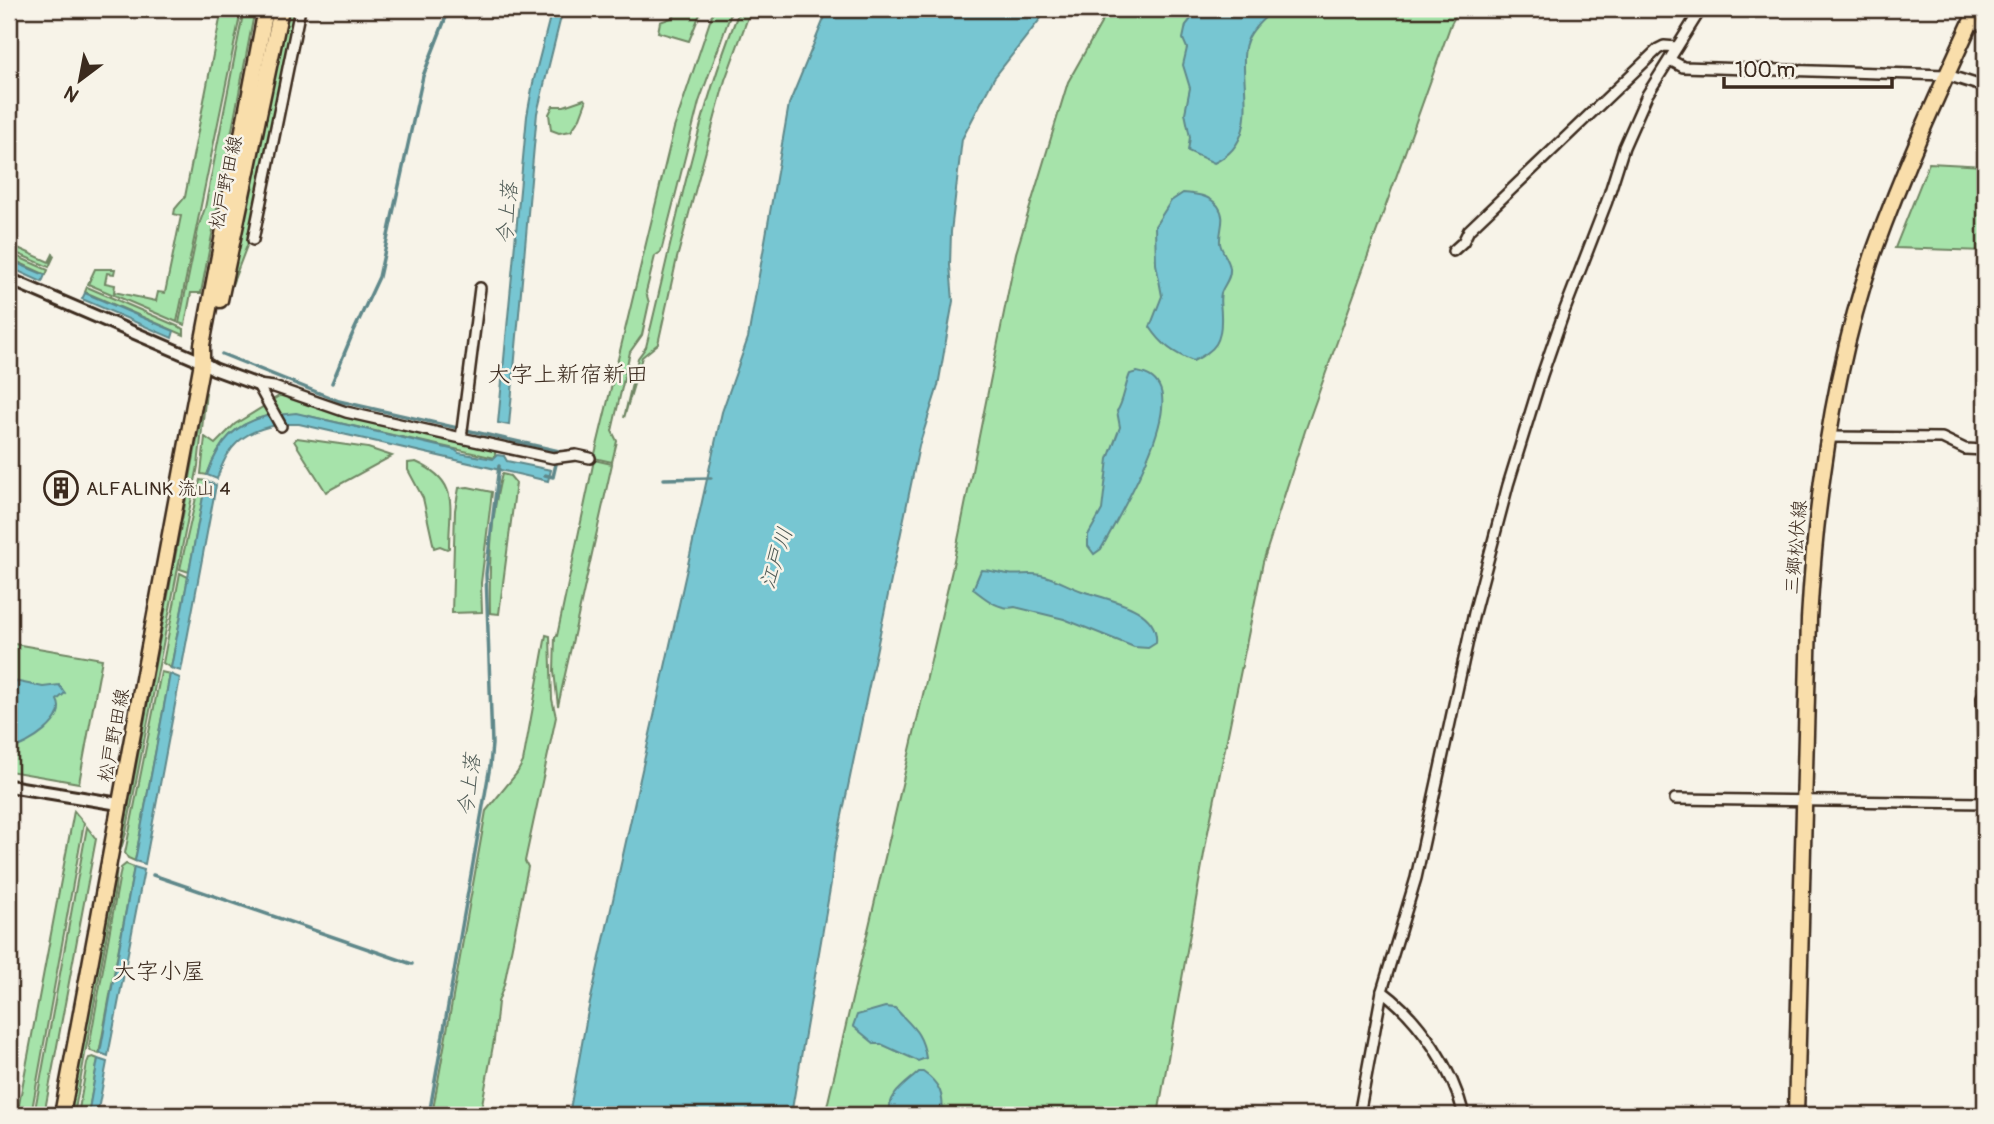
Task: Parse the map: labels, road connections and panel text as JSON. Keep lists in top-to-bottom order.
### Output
{
  "streets": {
    "main road": ["松戸野田線", "三郷松伏線"]
  },
  "districts": ["大字上新宿新田", "大字小屋"],
  "water": ["今上落", "江戸川"],
  "places": {
    "building": ["ALFALINK 流山 4"]
  },
  "scale_bar": "100 m",
  "north": "bottom left"
}
